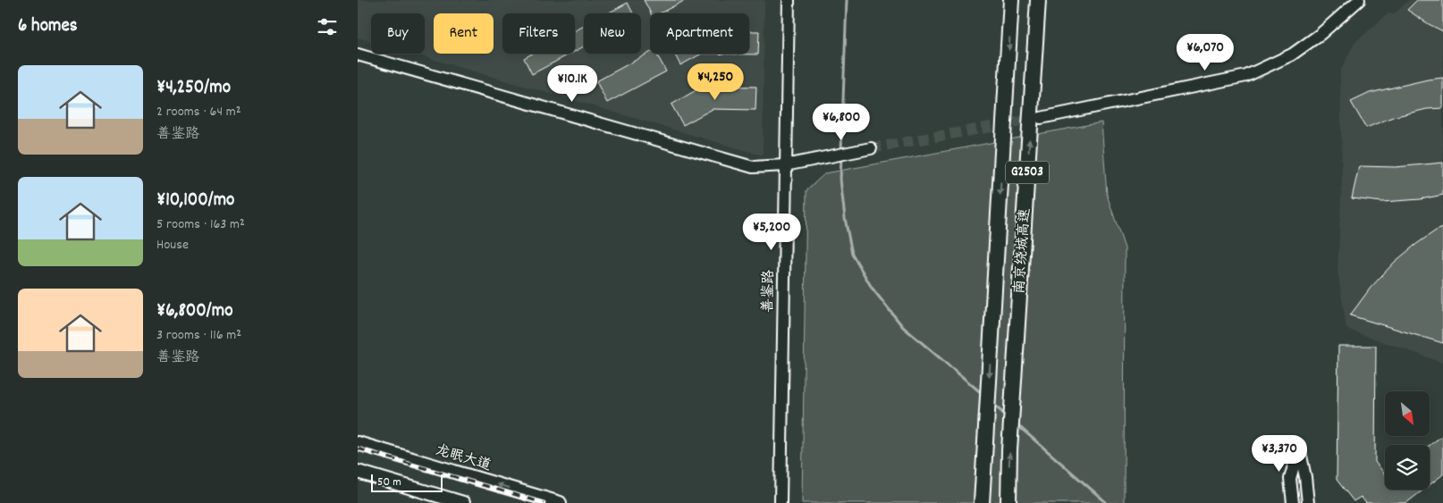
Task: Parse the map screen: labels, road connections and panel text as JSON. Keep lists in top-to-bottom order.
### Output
{
  "streets": {
    "highway": ["G2503", "南京绕城高速"],
    "main road": ["龙眠大道"],
    "street": ["善鉴路"]
  },
  "scale_bar": "50 m",
  "north": "bottom right",
  "page": {
    "heading": "6 homes",
    "chip": [
      "Buy",
      "Rent",
      "Filters",
      "New",
      "Apartment"
    ],
    "price": [
      "¥6,070",
      "¥4,250",
      "¥10.1K",
      "¥6,800",
      "¥5,200",
      "¥3,370"
    ],
    "list": [
      {
        "name": "¥4,250/mo",
        "note": "2 rooms · 64 m² · 善鉴路"
      },
      {
        "name": "¥10,100/mo",
        "note": "5 rooms · 163 m² · House"
      },
      {
        "name": "¥6,800/mo",
        "note": "3 rooms · 116 m² · 善鉴路"
      }
    ],
    "scale": "50 m"
  }
}
